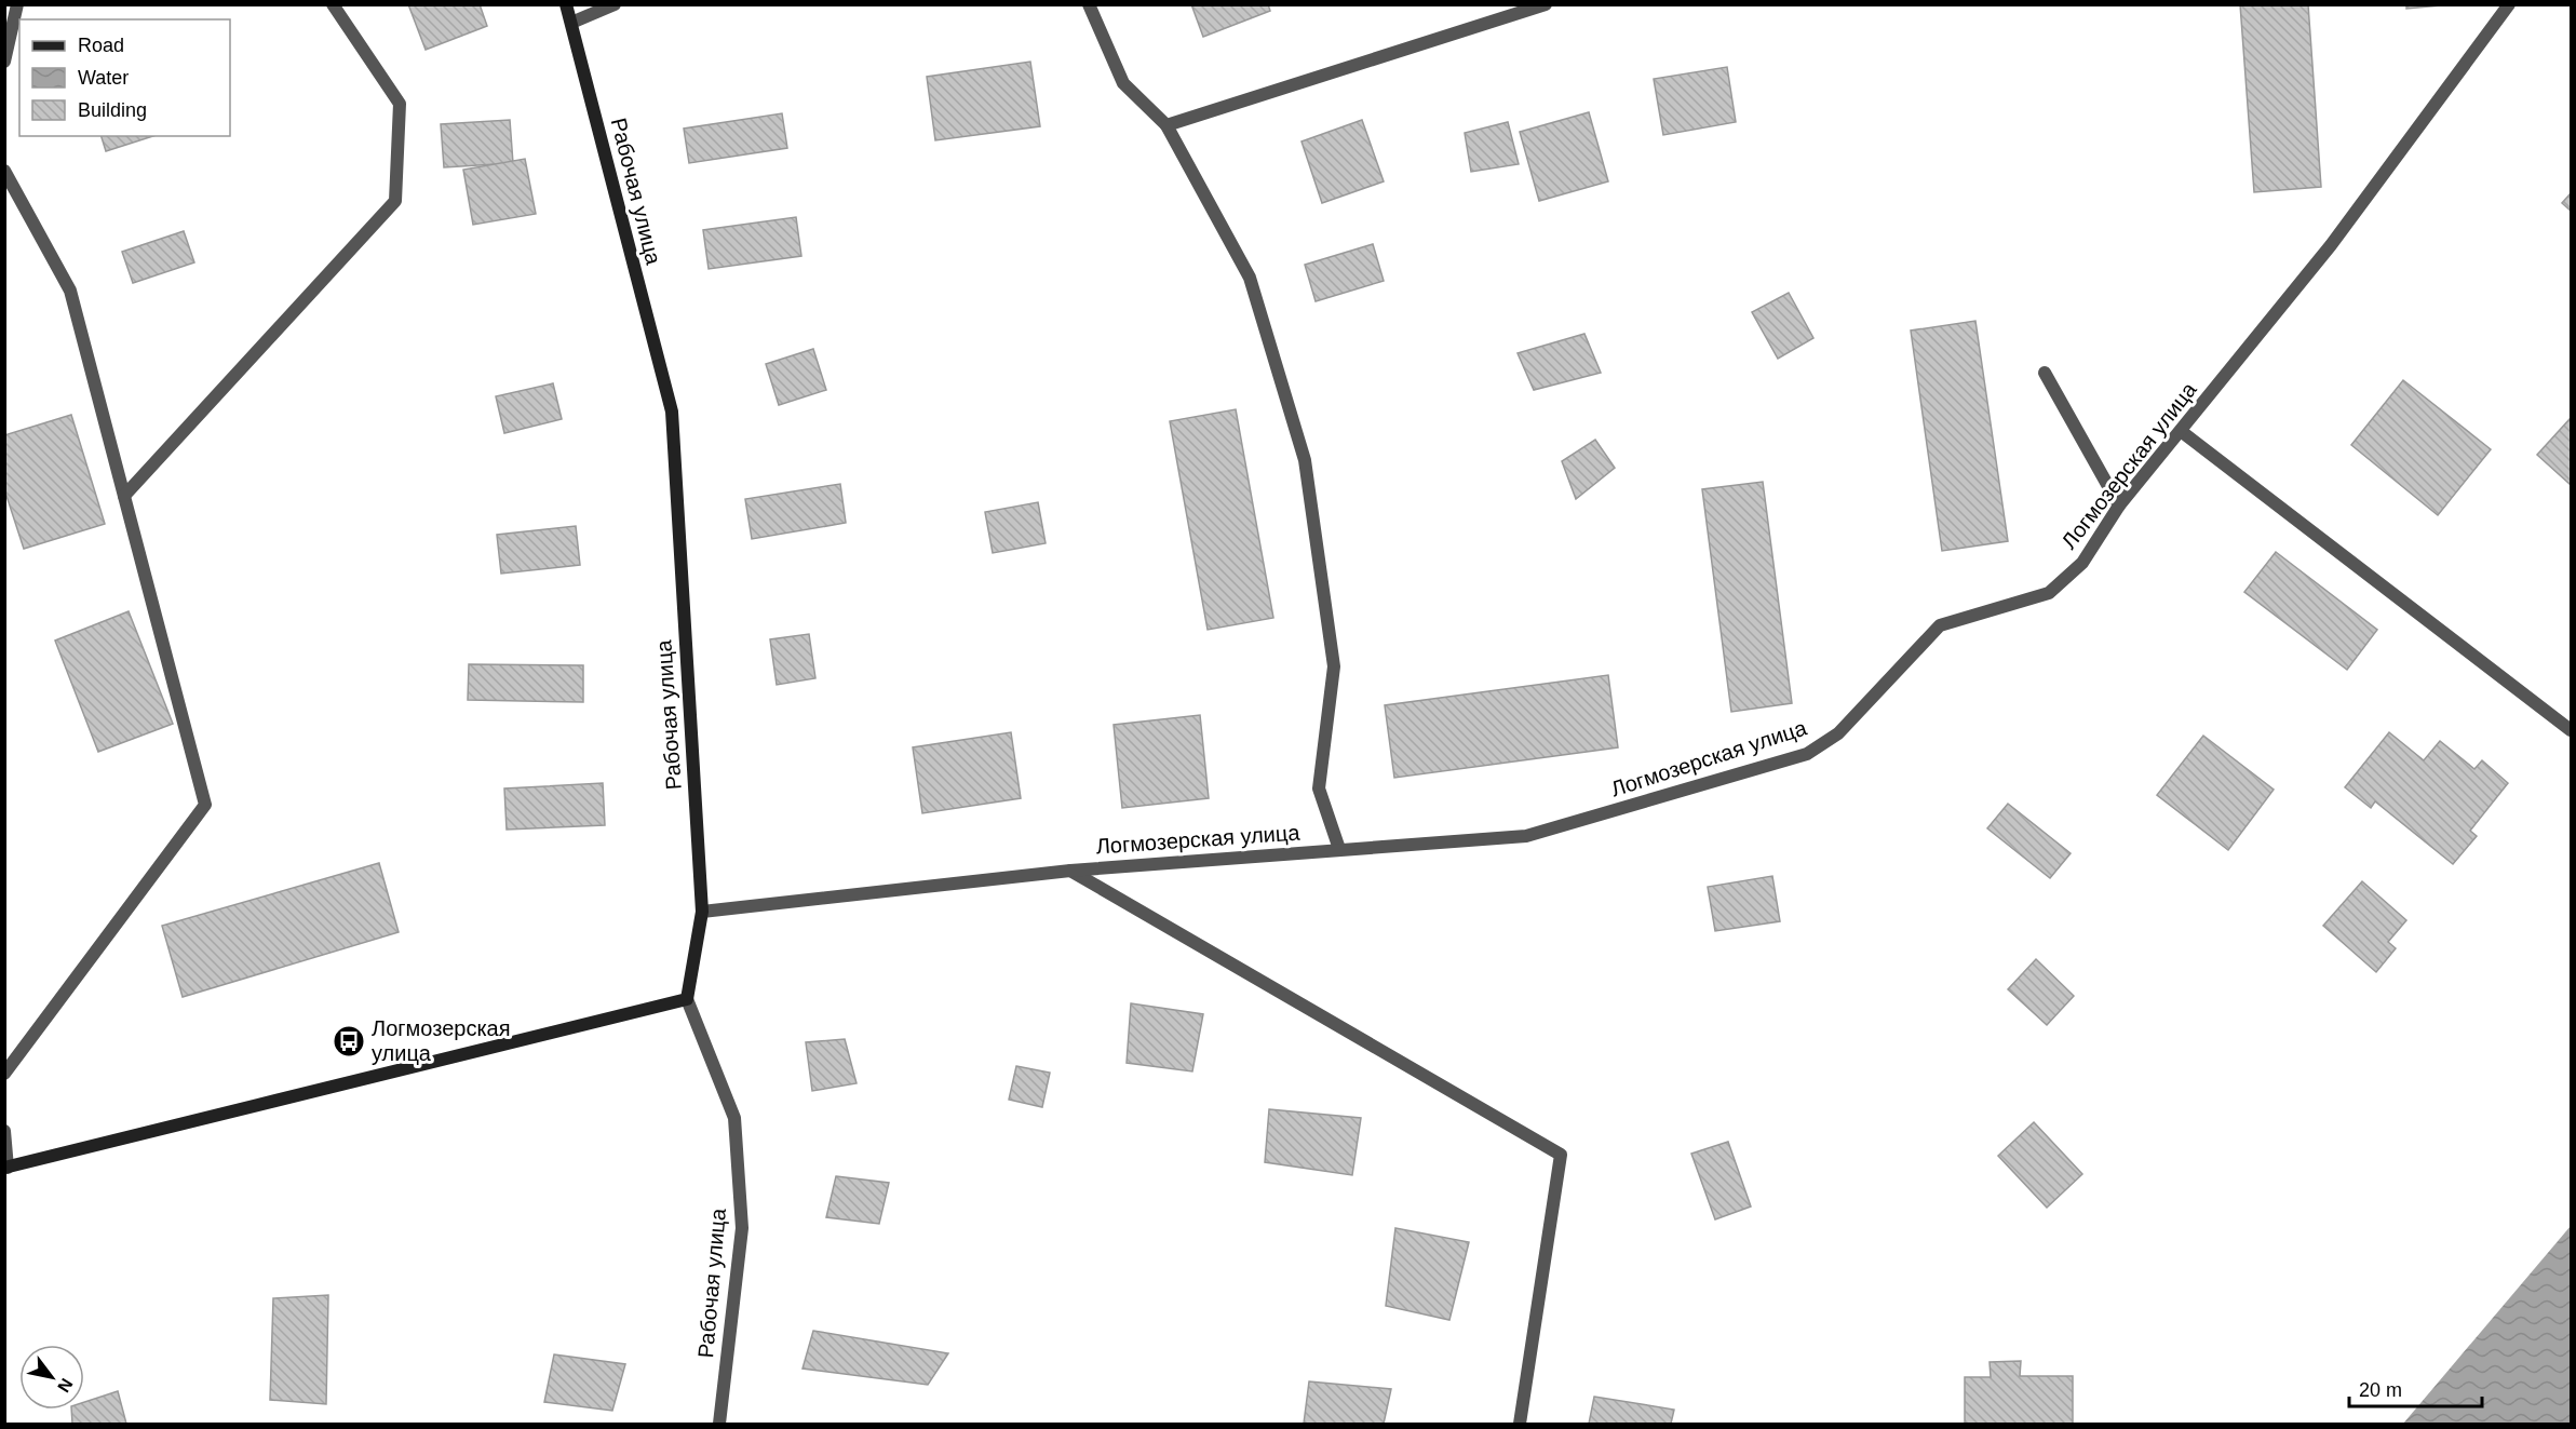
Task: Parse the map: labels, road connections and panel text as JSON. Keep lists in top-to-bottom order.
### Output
{
  "streets": {
    "street": ["Рабочая улица", "Логмозерская улица"]
  },
  "crossings": [
    ["Рабочая улица", "Логмозерская улица"]
  ],
  "places": {
    "bus stop": ["Логмозерская улица"]
  },
  "legend": ["Road", "Water", "Building"],
  "scale_bar": "20 m",
  "north": "bottom right"
}
